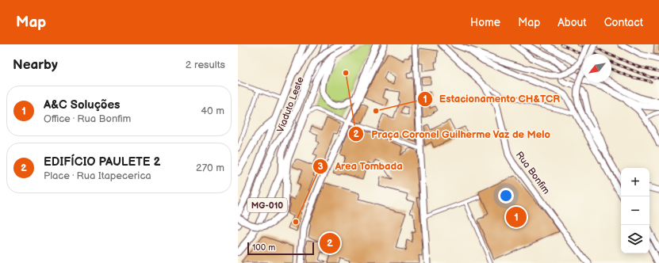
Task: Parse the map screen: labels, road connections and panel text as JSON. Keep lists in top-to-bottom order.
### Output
{
  "streets": {
    "highway": ["MG-010"],
    "main road": ["Viaduto Leste", "Rua Bonfim"]
  },
  "crossings": [
    ["Viaduto Leste", "MG-010"]
  ],
  "places": ["Praça Coronel Guilherme Vaz de Melo", "Estacionamento CH&TCR", "Area Tombada"],
  "scale_bar": "100 m",
  "north": "bottom left",
  "page": {
    "header": "Map",
    "nav": [
      "Home",
      "Map",
      "About",
      "Contact"
    ],
    "heading": ["Nearby", "2 results"],
    "list": [
      {
        "mark": "1",
        "name": "A&C Soluções",
        "note": "Office · Rua Bonfim",
        "value": "40 m"
      },
      {
        "mark": "2",
        "name": "EDIFÍCIO PAULETE 2",
        "note": "Place · Rua Itapecerica",
        "value": "270 m"
      }
    ],
    "map_buttons": ["+", "−"],
    "pins": ["1", "2"],
    "scale": "100 m"
  }
}
